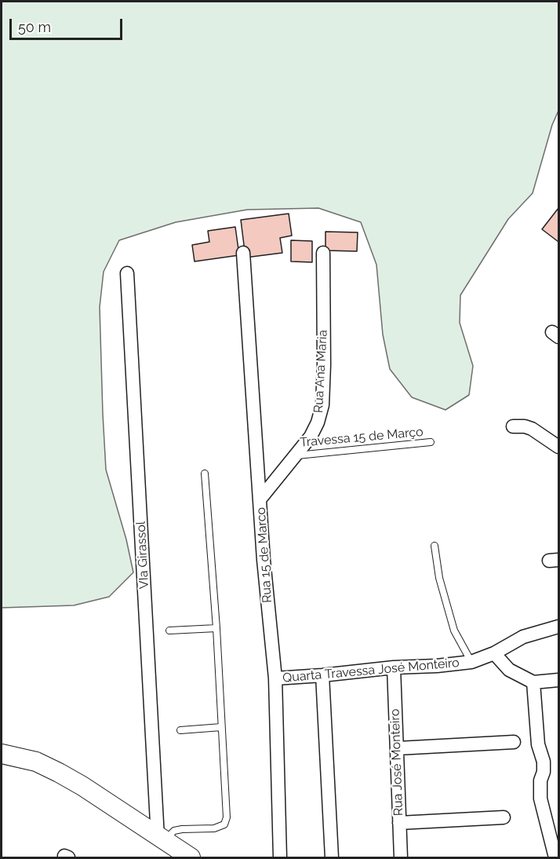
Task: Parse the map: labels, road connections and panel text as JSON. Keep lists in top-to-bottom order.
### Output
{
  "streets": {
    "street": [
      "Rua Ana Maria",
      "VIa Girassol",
      "Rua 15 de Marco",
      "Quarta Travessa José Monteiro",
      "Rua José Monteiro"
    ],
    "lane": ["Travessa 15 de Março"]
  },
  "crossings": [
    ["Rua Ana Maria", "Travessa 15 de Março"],
    ["Rua Ana Maria", "Rua 15 de Marco"],
    ["Rua 15 de Marco", "Quarta Travessa José Monteiro"],
    ["Quarta Travessa José Monteiro", "Rua José Monteiro"]
  ],
  "scale_bar": "50 m"
}
